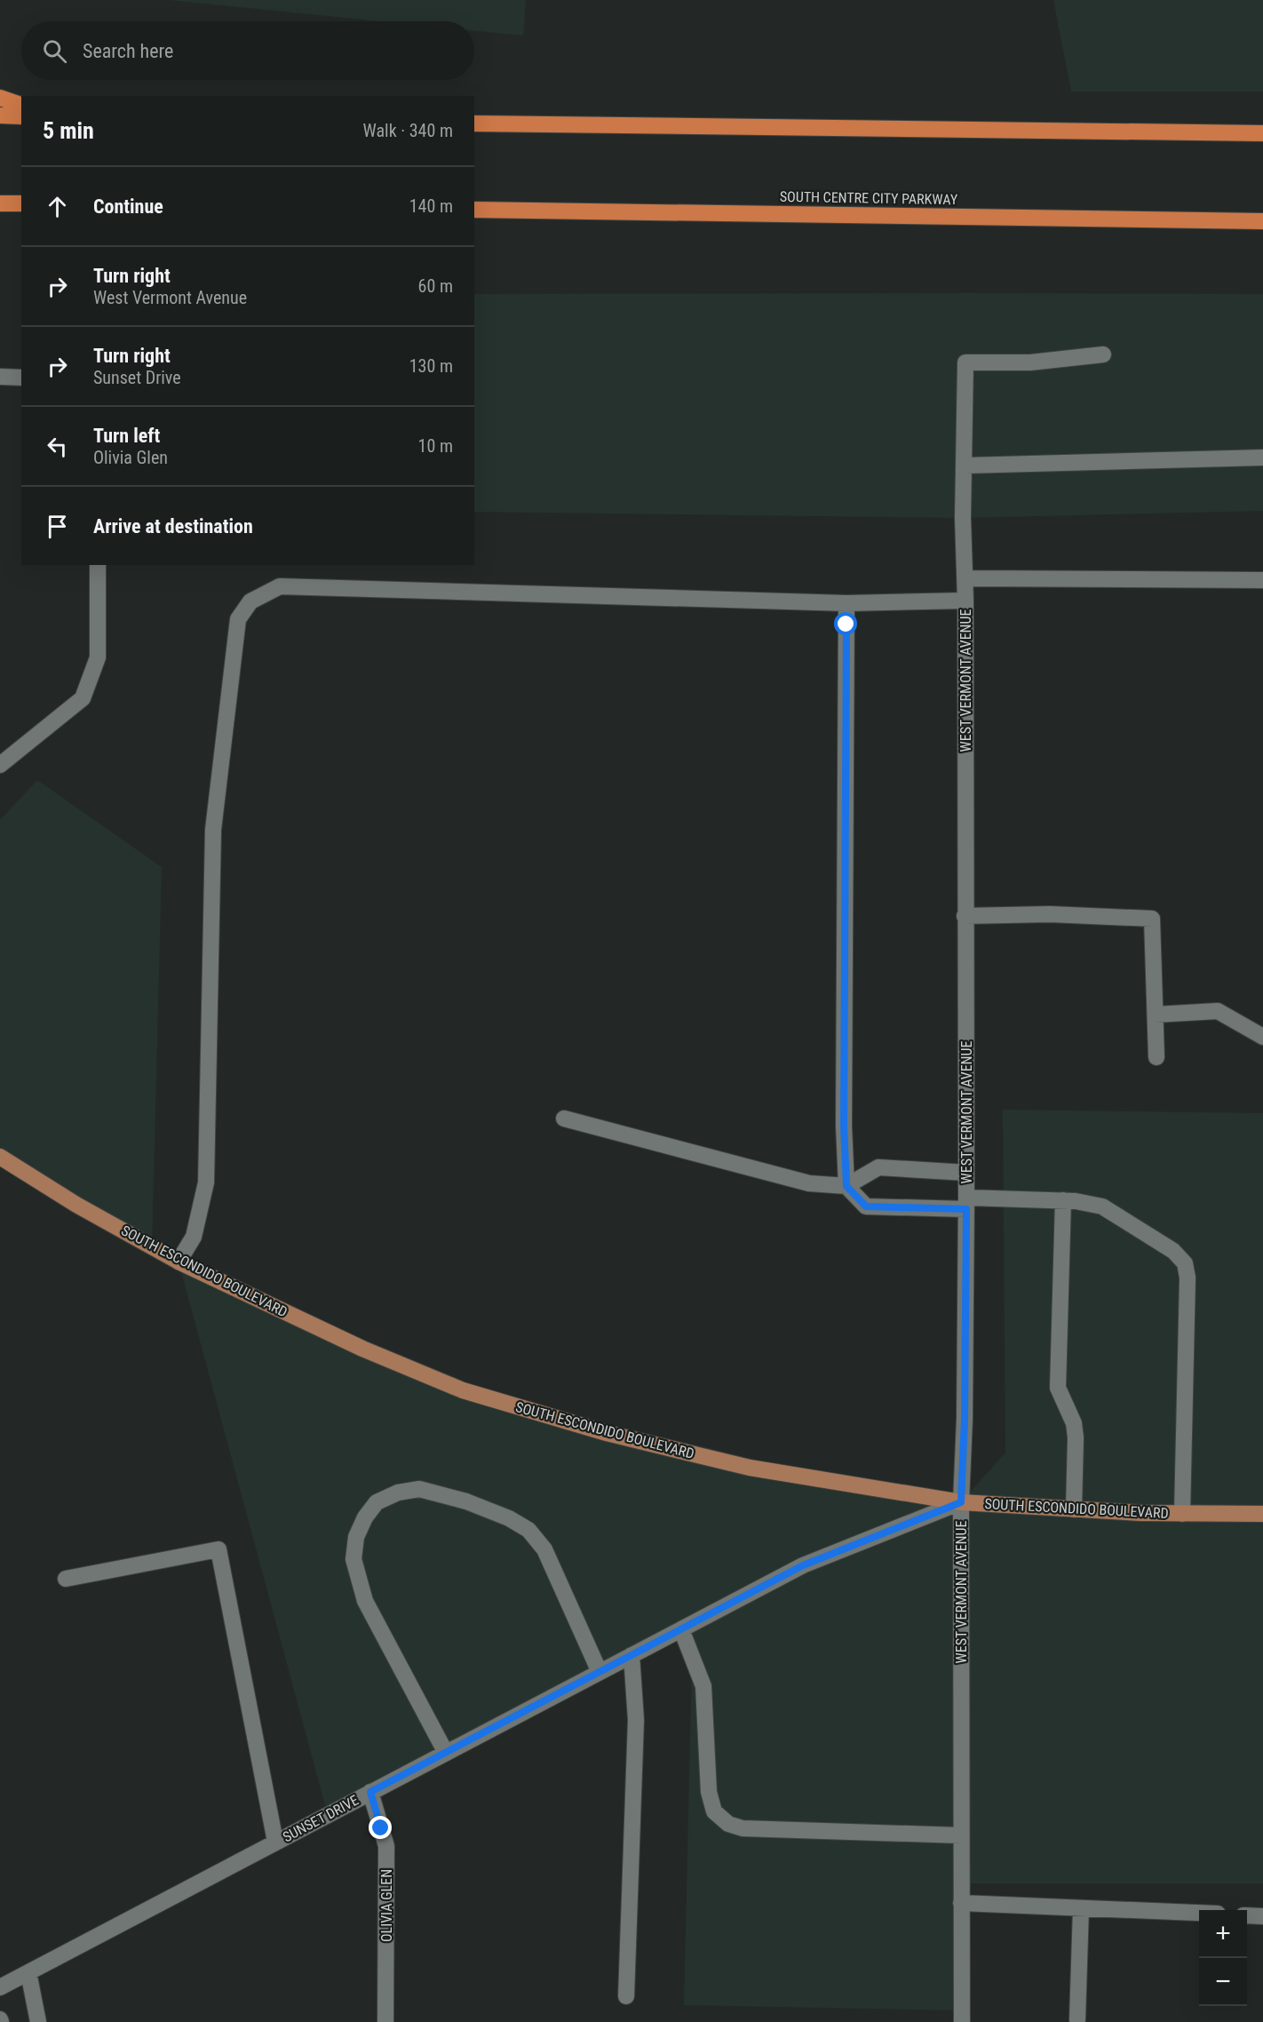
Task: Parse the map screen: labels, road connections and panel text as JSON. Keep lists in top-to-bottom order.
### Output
{
  "streets": {
    "highway": ["SOUTH CENTRE CITY PARKWAY"],
    "main road": ["SOUTH ESCONDIDO BOULEVARD"],
    "street": ["WEST VERMONT AVENUE", "SUNSET DRIVE", "OLIVIA GLEN"]
  },
  "crossings": [
    ["WEST VERMONT AVENUE", "SOUTH ESCONDIDO BOULEVARD"],
    ["WEST VERMONT AVENUE", "SUNSET DRIVE"],
    ["SOUTH ESCONDIDO BOULEVARD", "SUNSET DRIVE"],
    ["SUNSET DRIVE", "OLIVIA GLEN"]
  ],
  "page": {
    "search": "Search here",
    "heading": ["5 min", "Walk · 340 m"],
    "list": [
      ["Continue", "140 m"],
      ["Turn right", "West Vermont Avenue", "60 m"],
      ["Turn right", "Sunset Drive", "130 m"],
      ["Turn left", "Olivia Glen", "10 m"],
      "Arrive at destination"
    ],
    "map_buttons": ["+", "−"]
  }
}
